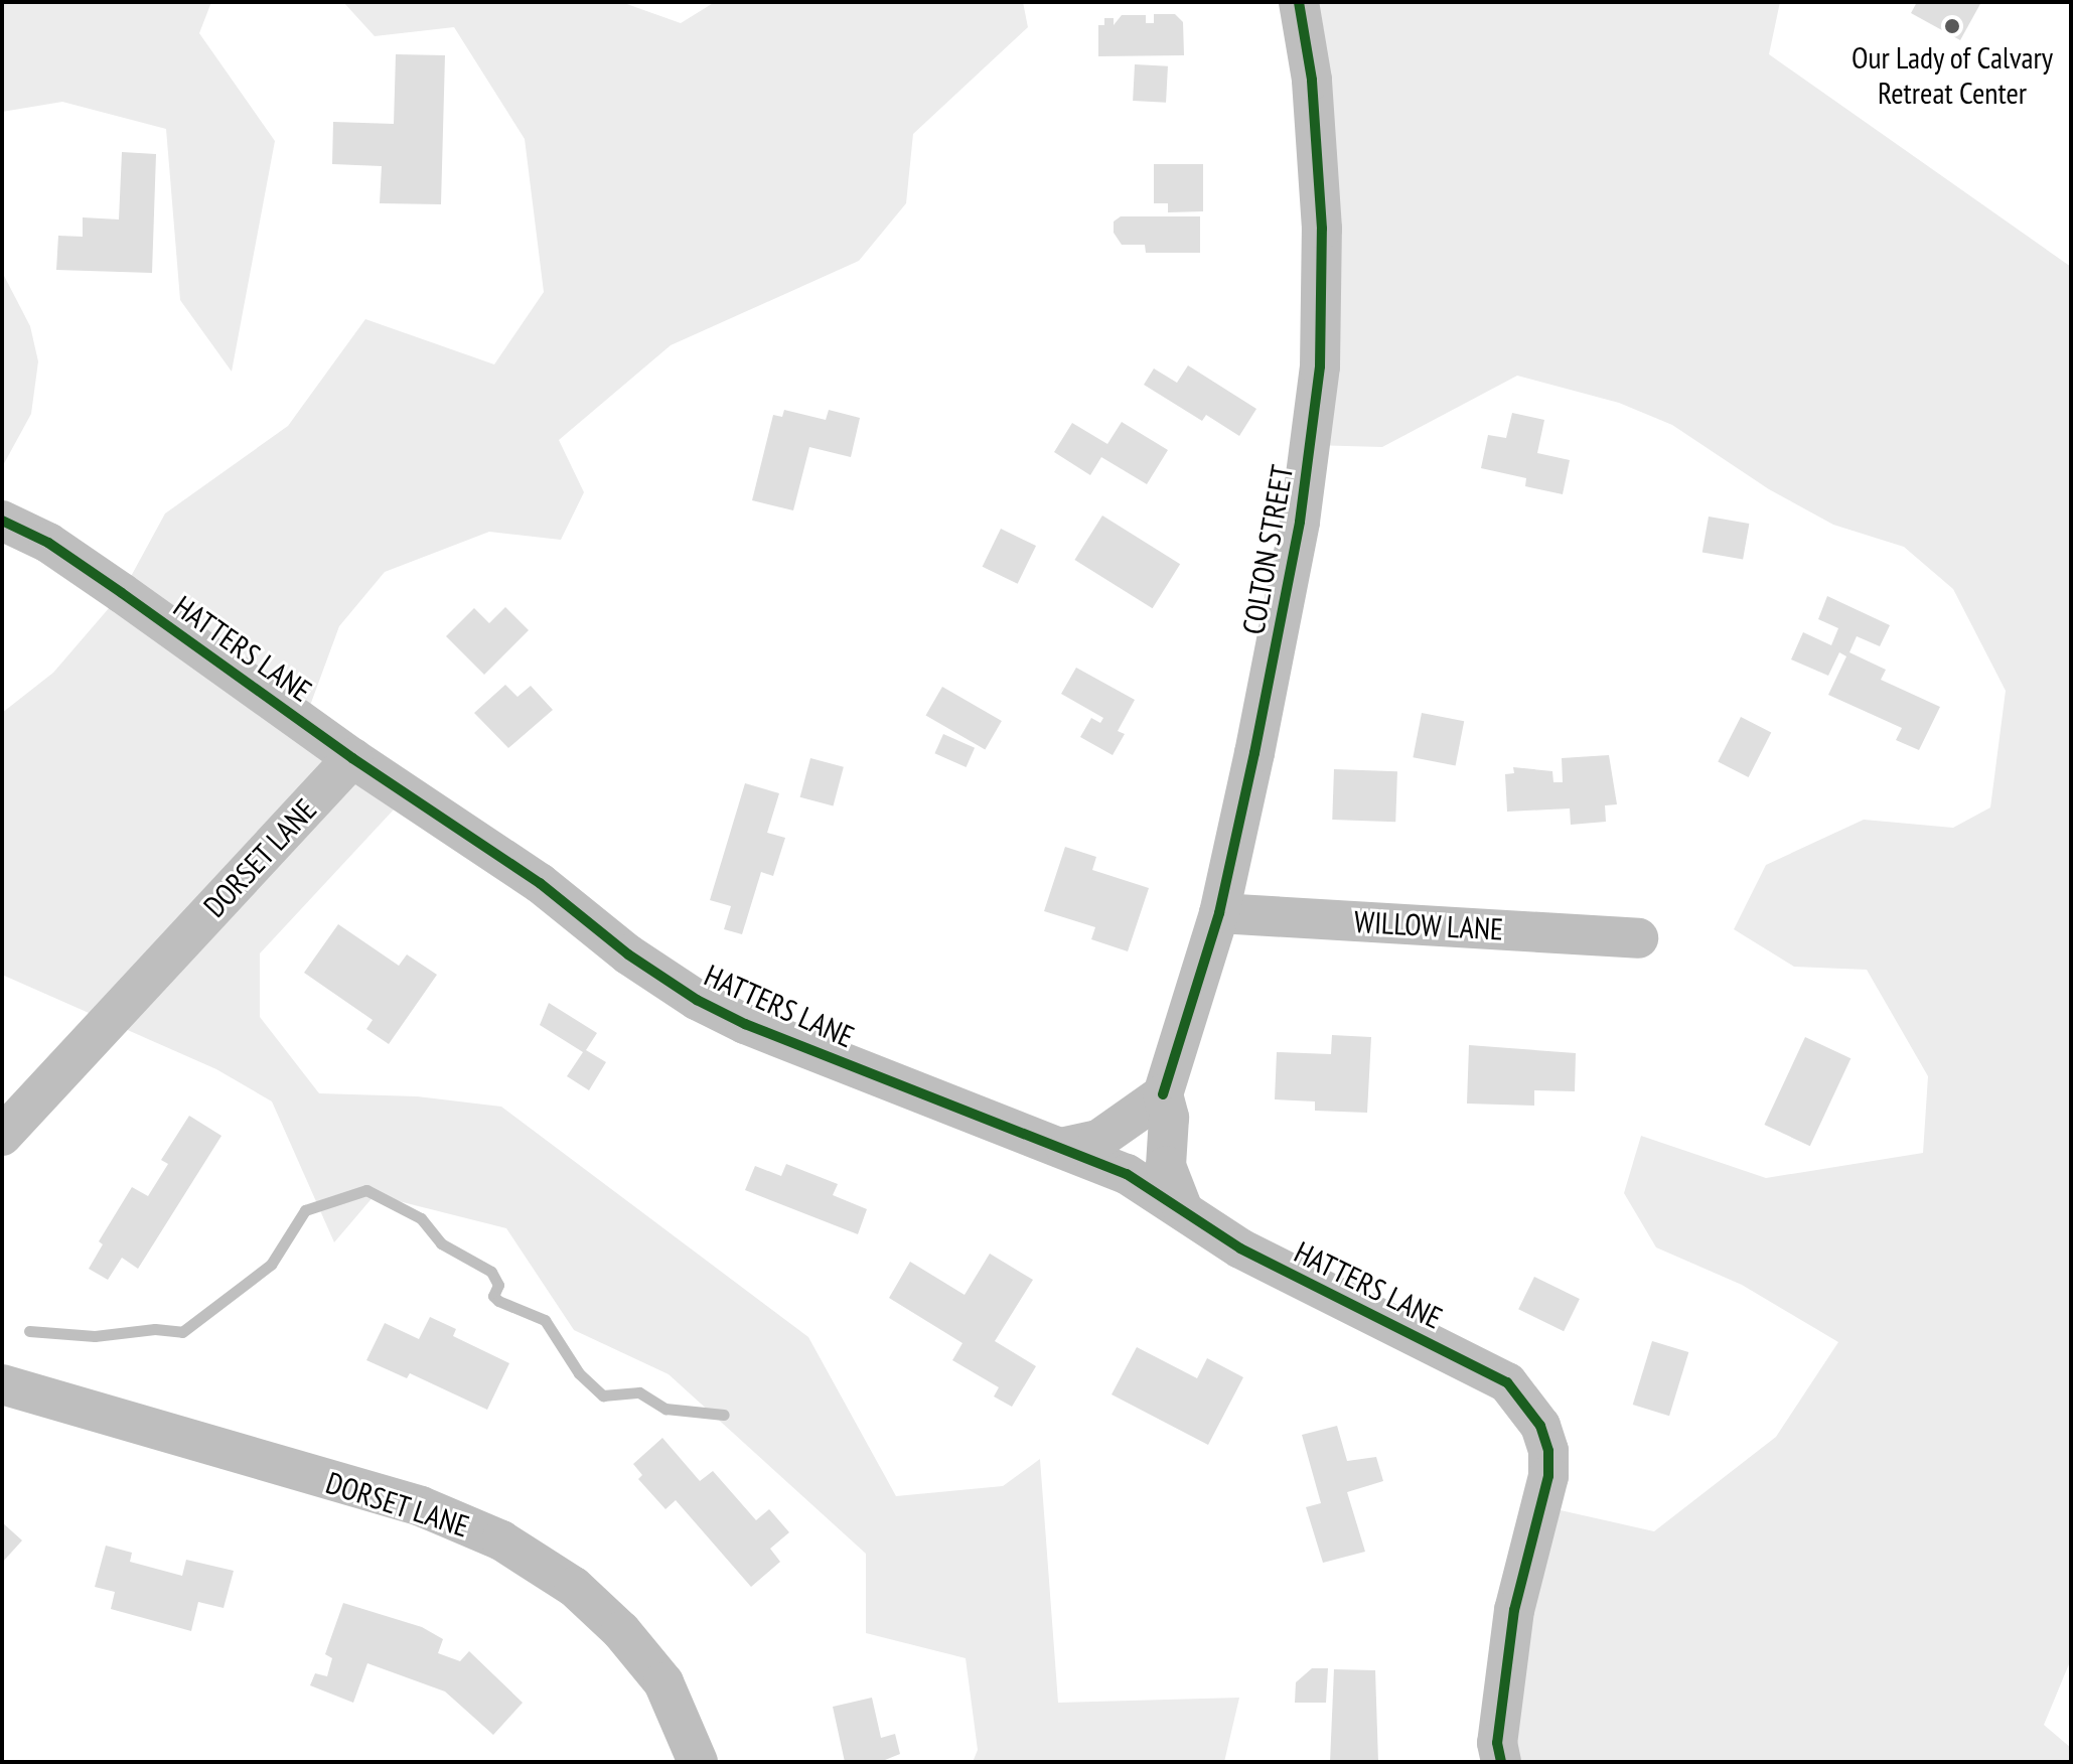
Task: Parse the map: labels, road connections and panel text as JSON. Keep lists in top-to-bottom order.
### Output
{
  "streets": {
    "street": [
      "COLTON STREET",
      "HATTERS LANE",
      "DORSET LANE",
      "WILLOW LANE"
    ]
  },
  "crossings": [
    ["COLTON STREET", "HATTERS LANE"],
    ["COLTON STREET", "WILLOW LANE"],
    ["HATTERS LANE", "DORSET LANE"]
  ],
  "places": ["Our Lady of Calvary Retreat Center"]
}
